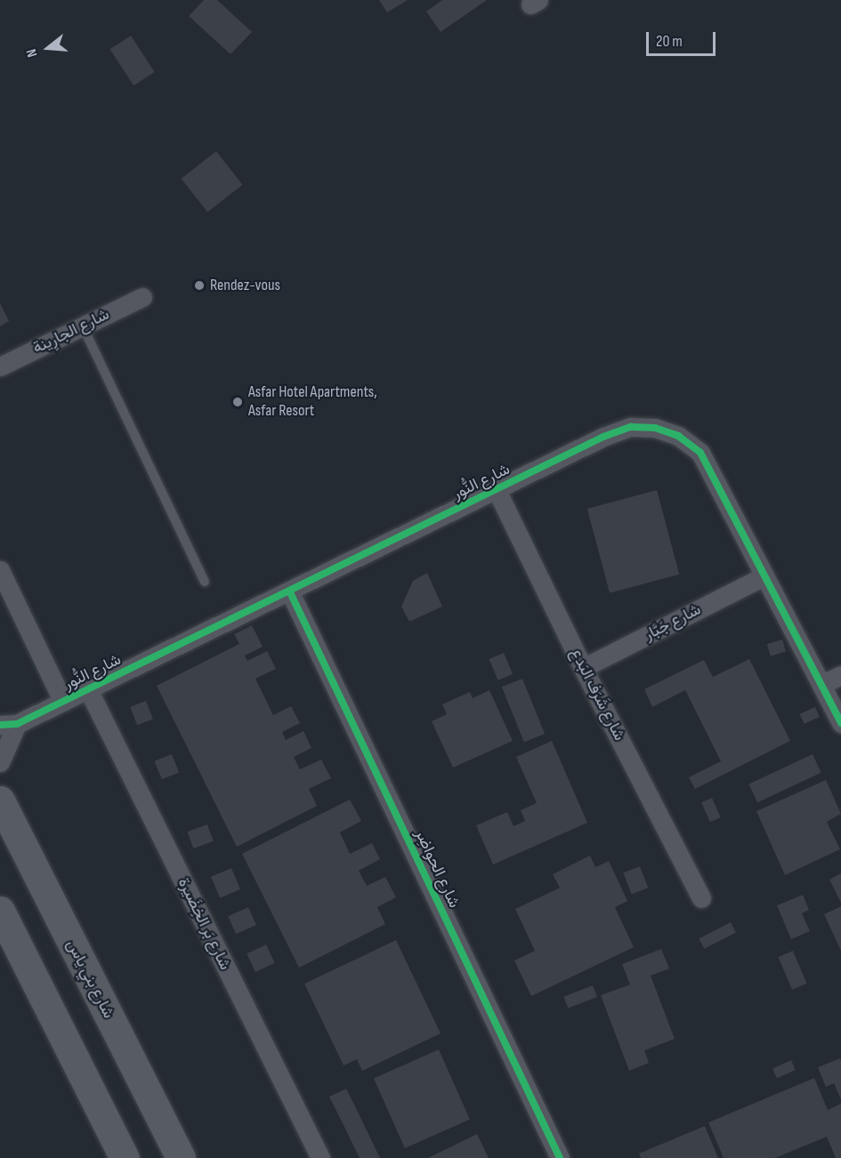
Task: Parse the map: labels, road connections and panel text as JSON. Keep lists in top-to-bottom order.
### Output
{
  "streets": {
    "main road": ["شارع بني ياس"],
    "street": [
      "شارع الجارِينة",
      "شارع النُّور",
      "شارع جَبَّار",
      "شارع شَرَف البَدع",
      "شارع الحواضِر",
      "شارع بَر الخِضَيرة"
    ]
  },
  "crossings": [
    ["شارع النُّور", "شارع جَبَّار"],
    ["شارع النُّور", "شارع شَرَف البَدع"],
    ["شارع النُّور", "شارع الحواضِر"],
    ["شارع النُّور", "شارع بَر الخِضَيرة"],
    ["شارع جَبَّار", "شارع شَرَف البَدع"]
  ],
  "places": ["Rendez-vous", "Asfar Hotel Apartments, Asfar Resort"],
  "scale_bar": "20 m",
  "north": "left"
}
